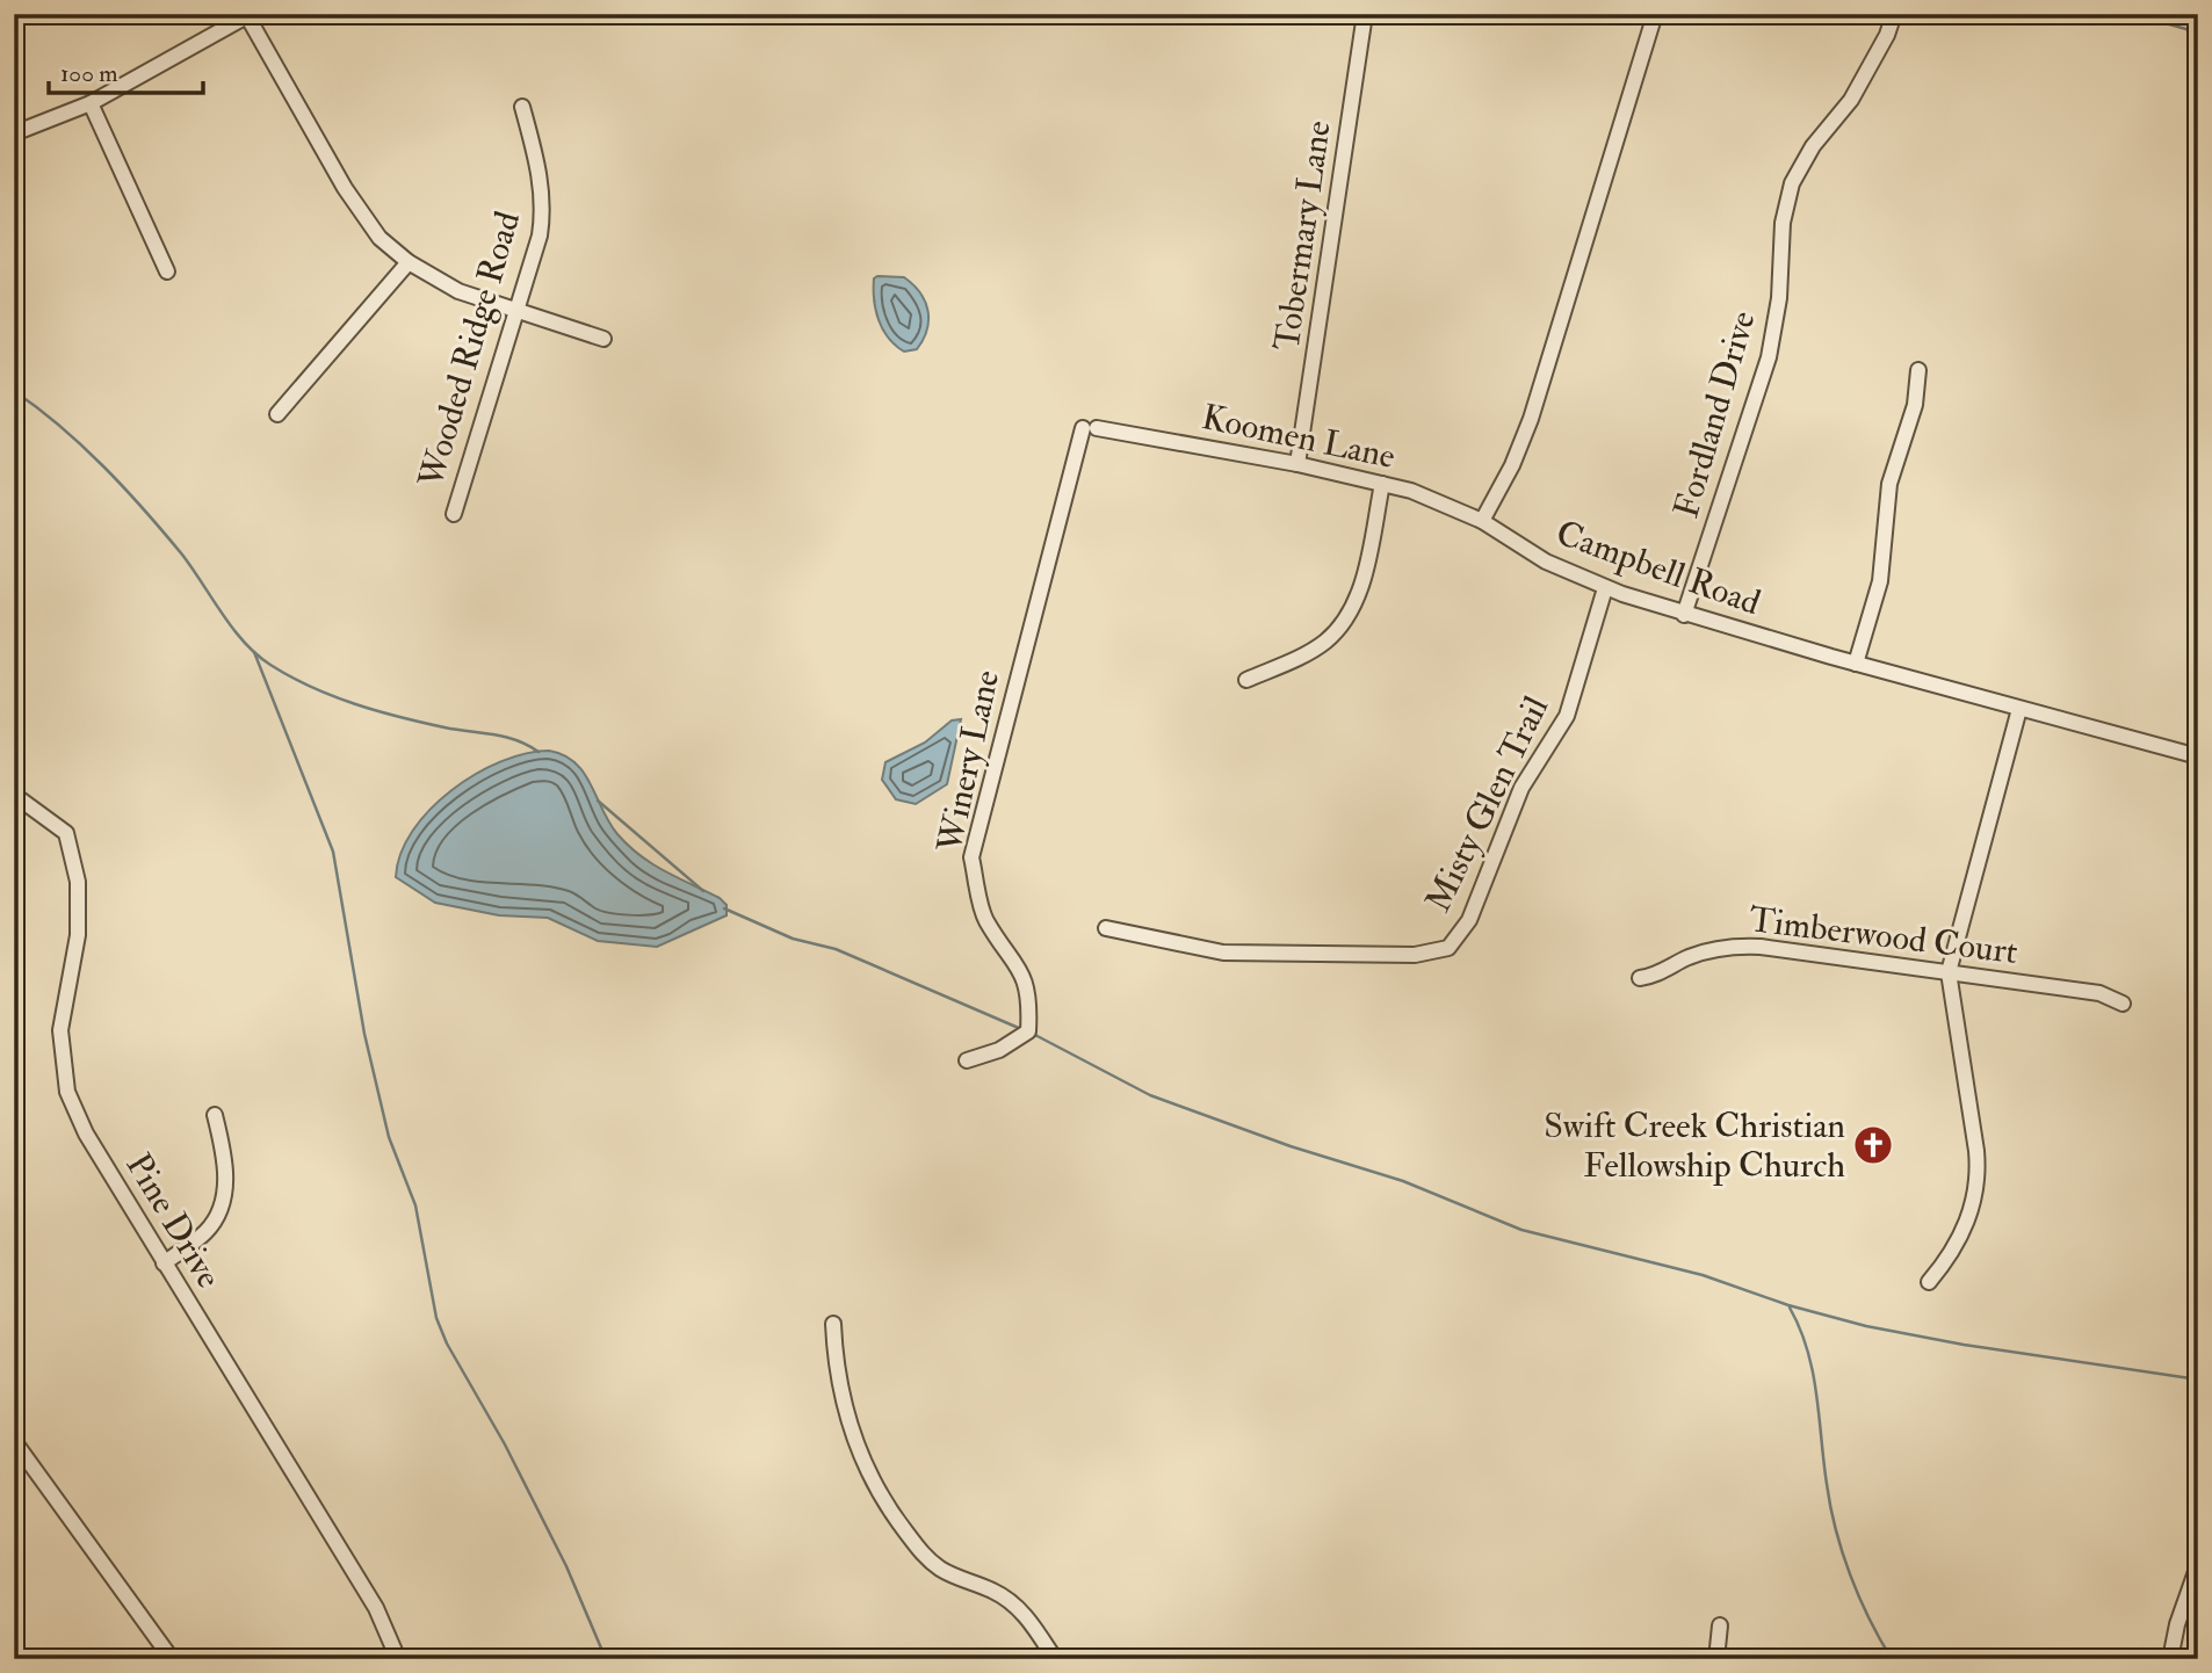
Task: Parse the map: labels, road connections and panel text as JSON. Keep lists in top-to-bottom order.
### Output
{
  "streets": {
    "street": [
      "Tobermary Lane",
      "Wooded Ridge Road",
      "Fordland Drive",
      "Koomen Lane",
      "Campbell Road",
      "Winery Lane",
      "Misty Glen Trail",
      "Timberwood Court",
      "Pine Drive"
    ]
  },
  "crossings": [
    ["Tobermary Lane", "Koomen Lane"],
    ["Fordland Drive", "Campbell Road"],
    ["Koomen Lane", "Campbell Road"],
    ["Koomen Lane", "Winery Lane"],
    ["Campbell Road", "Misty Glen Trail"]
  ],
  "places": {
    "church": ["Swift Creek Christian Fellowship Church"]
  },
  "scale_bar": "100 m"
}
